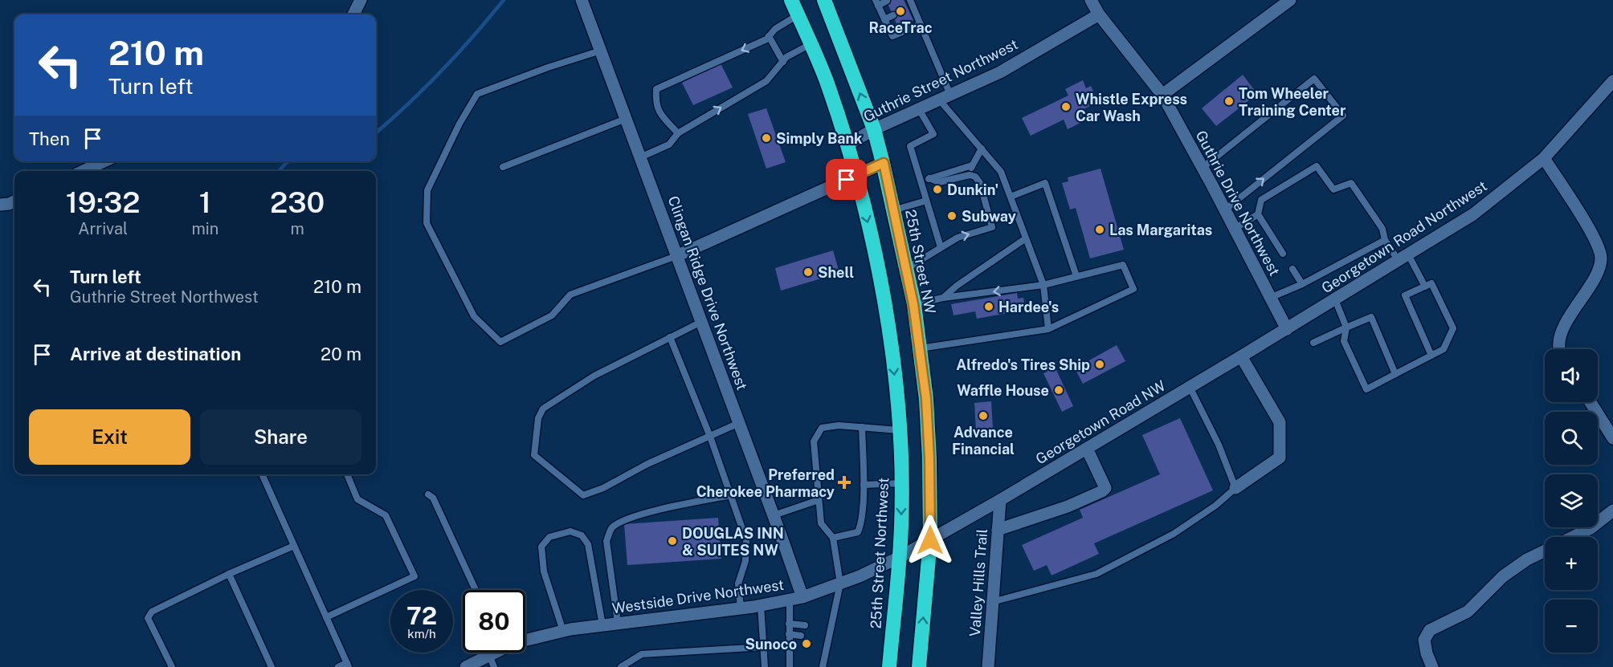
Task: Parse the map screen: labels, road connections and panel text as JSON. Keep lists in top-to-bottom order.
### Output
{
  "streets": {
    "highway": ["25th Street NW", "25th Street Northwest"],
    "street": [
      "Guthrie Street Northwest",
      "Guthrie Drive Northwest",
      "Georgetown Road Northwest",
      "Clingan Ridge Drive Northwest",
      "Georgetown Road NW",
      "Valley Hills Trail",
      "Westside Drive Northwest"
    ]
  },
  "crossings": [
    ["Guthrie Street Northwest", "Guthrie Drive Northwest"],
    ["Guthrie Street Northwest", "25th Street NW"],
    ["Guthrie Drive Northwest", "Georgetown Road Northwest"],
    ["Guthrie Drive Northwest", "Georgetown Road NW"],
    ["Georgetown Road Northwest", "Georgetown Road NW"],
    ["25th Street NW", "Georgetown Road NW"],
    ["25th Street NW", "Westside Drive Northwest"],
    ["Clingan Ridge Drive Northwest", "Westside Drive Northwest"],
    ["Georgetown Road NW", "Valley Hills Trail"],
    ["Georgetown Road NW", "Westside Drive Northwest"],
    ["25th Street Northwest", "Westside Drive Northwest"]
  ],
  "one_way": ["25th Street Northwest"],
  "places": {
    "other": [
      "RaceTrac",
      "Tom Wheeler Training Center",
      "Whistle Express Car Wash",
      "Simply Bank",
      "Dunkin'",
      "Subway",
      "Las Margaritas",
      "Shell",
      "Hardee's",
      "Alfredo's Tires Ship",
      "Waffle House",
      "Advance Financial",
      "DOUGLAS INN & SUITES NW",
      "Sunoco"
    ],
    "health": ["Preferred Cherokee Pharmacy"]
  },
  "page": {
    "turn": ["210 m", "Turn left"],
    "then": "Then",
    "eta": [
      "19:32",
      "Arrival",
      "1",
      "min",
      "230",
      "m"
    ],
    "list": [
      {
        "name": "Turn left",
        "note": "Guthrie Street Northwest",
        "value": "210 m"
      },
      {
        "name": "Arrive at destination",
        "value": "20 m"
      }
    ],
    "map_buttons": ["+", "−"],
    "buttons": ["Exit", "Share"],
    "speed": "72 km/h",
    "limit": "80"
  }
}
